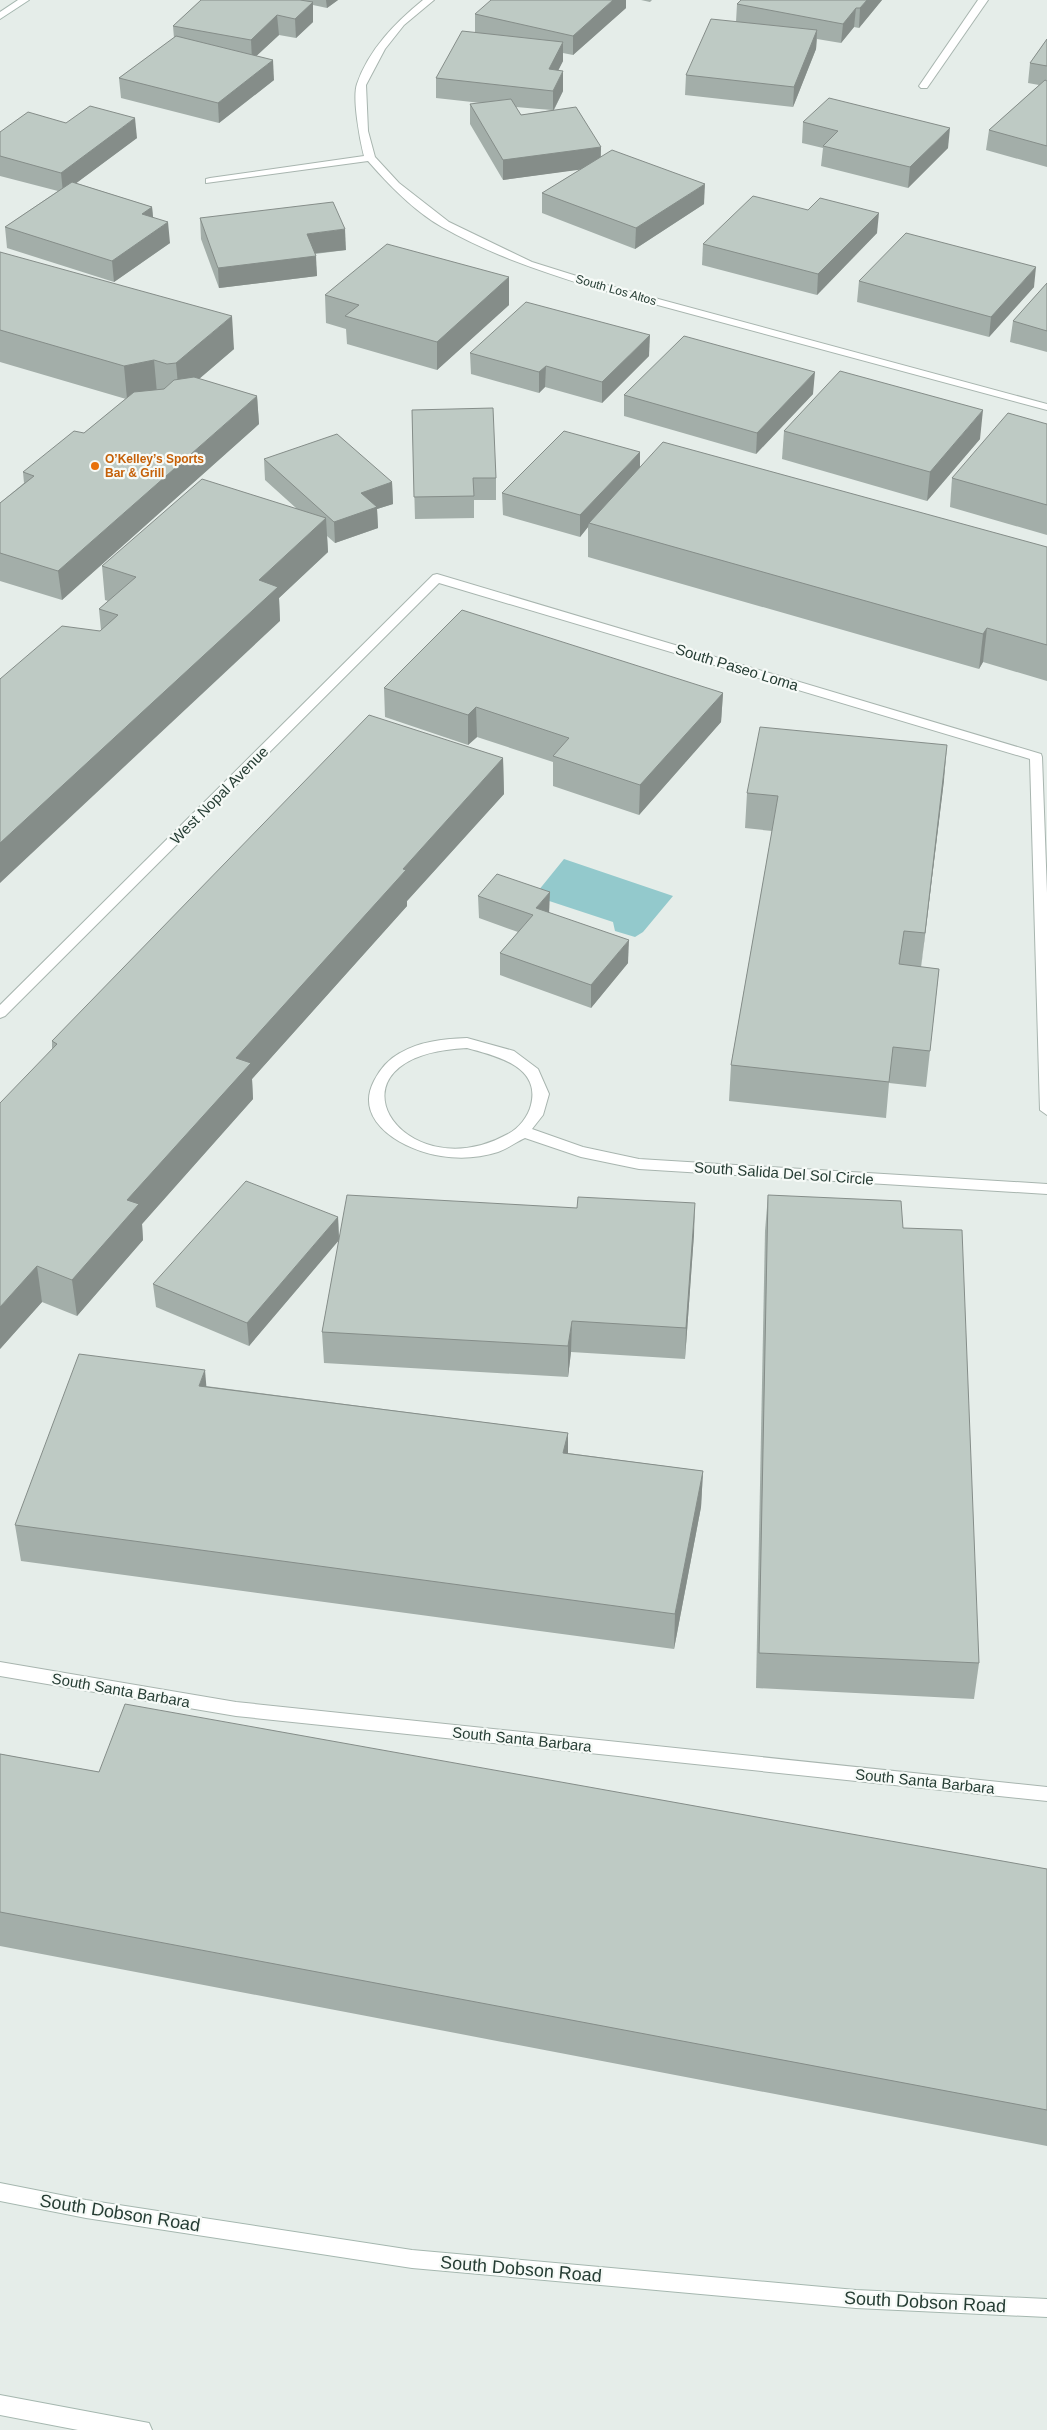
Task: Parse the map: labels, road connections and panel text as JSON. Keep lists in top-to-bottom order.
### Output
{
  "streets": {
    "street": [
      "South Los Altos",
      "South Paseo Loma",
      "West Nopal Avenue",
      "South Salida Del Sol Circle",
      "South Santa Barbara",
      "South Dobson Road"
    ]
  },
  "crossings": [
    ["South Paseo Loma", "West Nopal Avenue"]
  ],
  "places": ["O’Kelley’s Sports Bar & Grill"]
}
